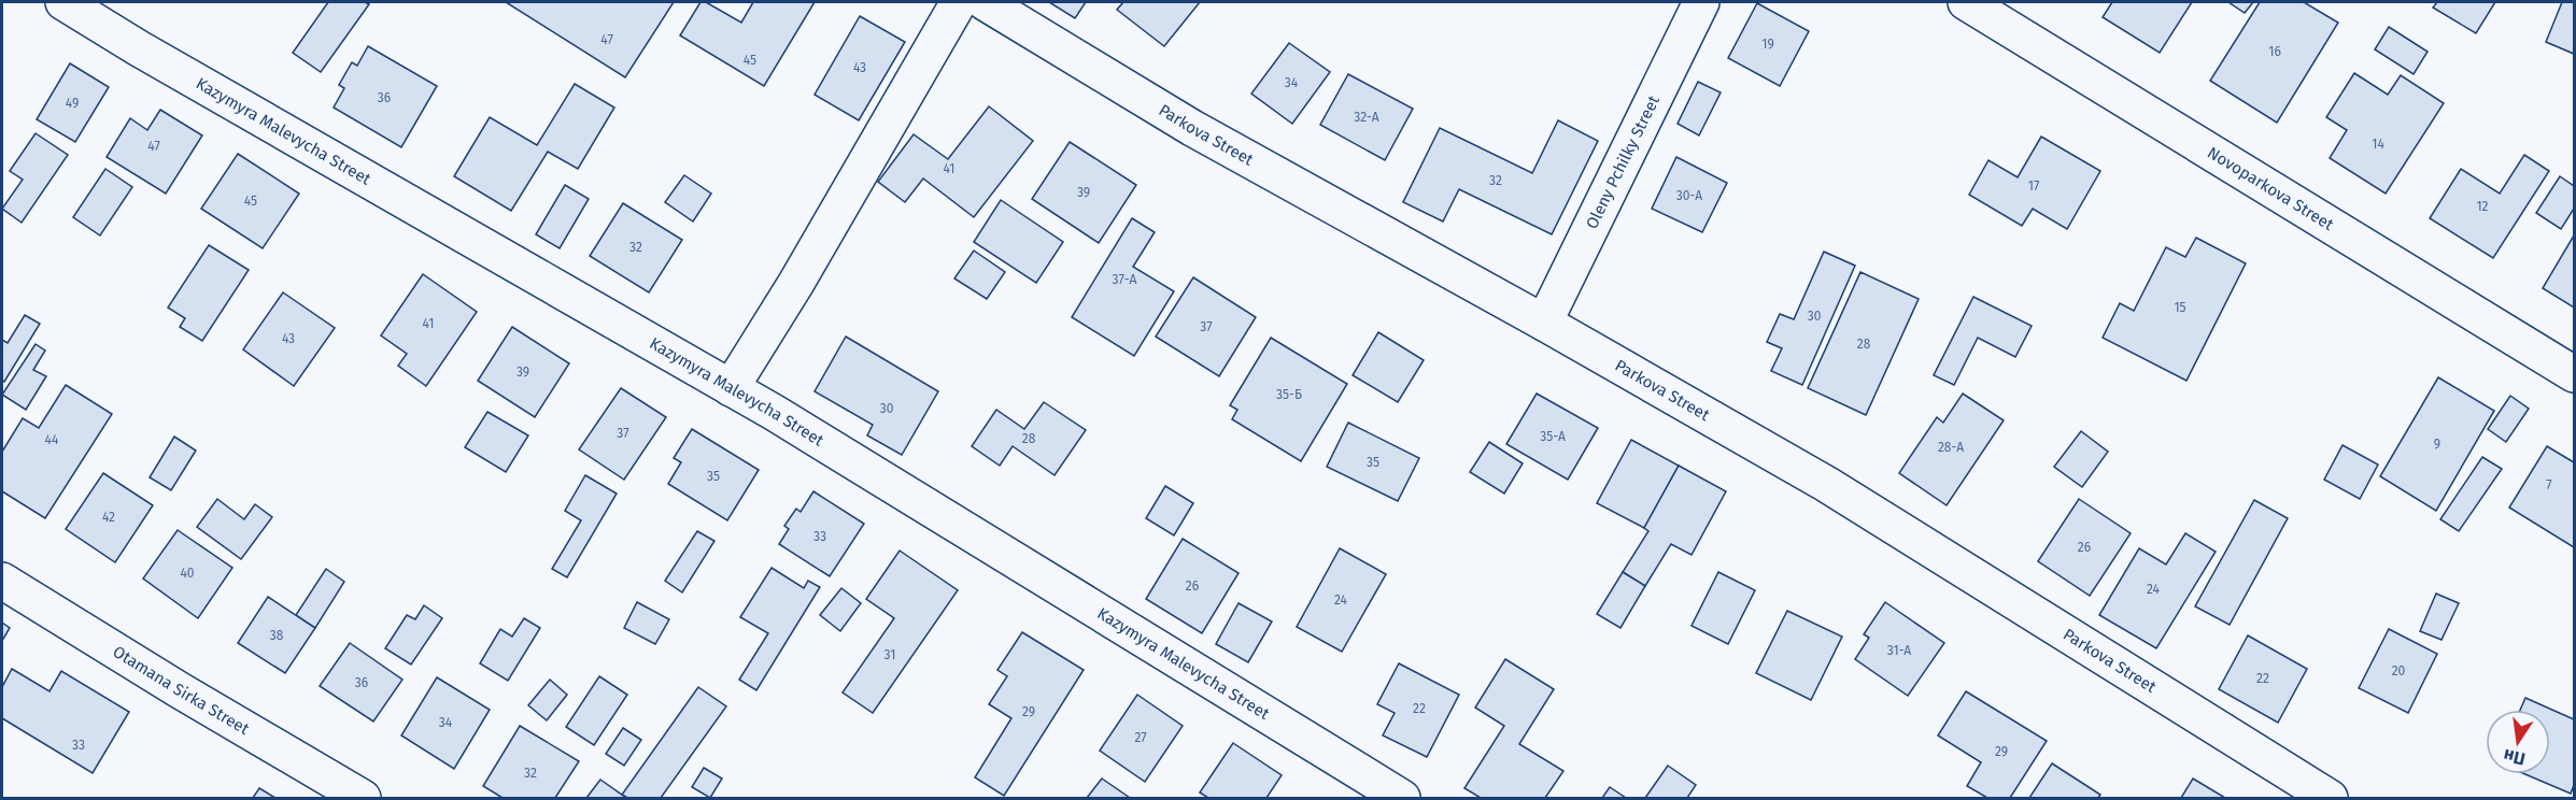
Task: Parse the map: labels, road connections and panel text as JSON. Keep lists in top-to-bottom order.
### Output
{
  "streets": {
    "street": [
      "Kazymyra Malevycha Street",
      "Parkova Street",
      "Oleny Pchilky Street",
      "Novoparkova Street",
      "Otamana Sirka Street"
    ]
  },
  "crossings": [
    ["Parkova Street", "Oleny Pchilky Street"]
  ],
  "house_numbers": [
    "47",
    "19",
    "16",
    "45",
    "43",
    "34",
    "36",
    "49",
    "32-А",
    "14",
    "47",
    "41",
    "32",
    "17",
    "39",
    "30-А",
    "45",
    "12",
    "32",
    "37-А",
    "15",
    "30",
    "41",
    "37",
    "43",
    "28",
    "39",
    "35-Б",
    "30",
    "37",
    "35-А",
    "28",
    "44",
    "9",
    "28-А",
    "35",
    "35",
    "7",
    "42",
    "33",
    "26",
    "40",
    "26",
    "24",
    "24",
    "38",
    "31-А",
    "31",
    "20",
    "22",
    "36",
    "22",
    "29",
    "34",
    "27",
    "33",
    "29",
    "32"
  ],
  "north": "bottom"
}
